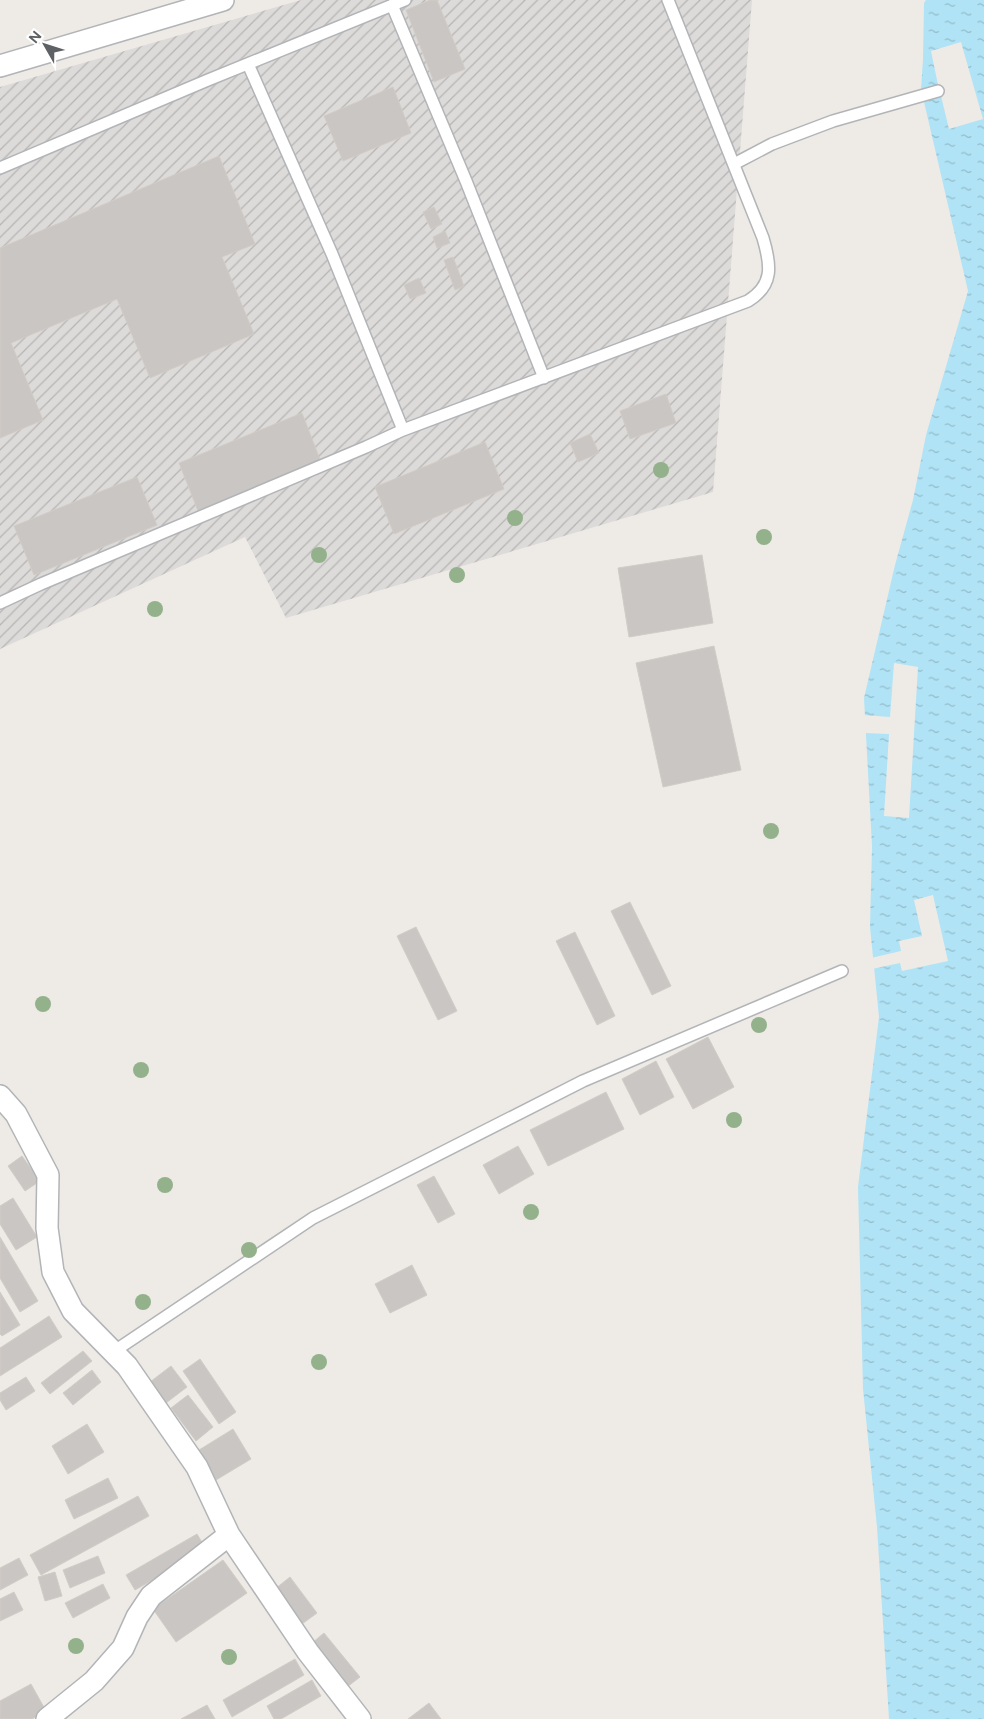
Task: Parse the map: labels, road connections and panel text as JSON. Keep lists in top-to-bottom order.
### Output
{
  "north": "top left"
}
